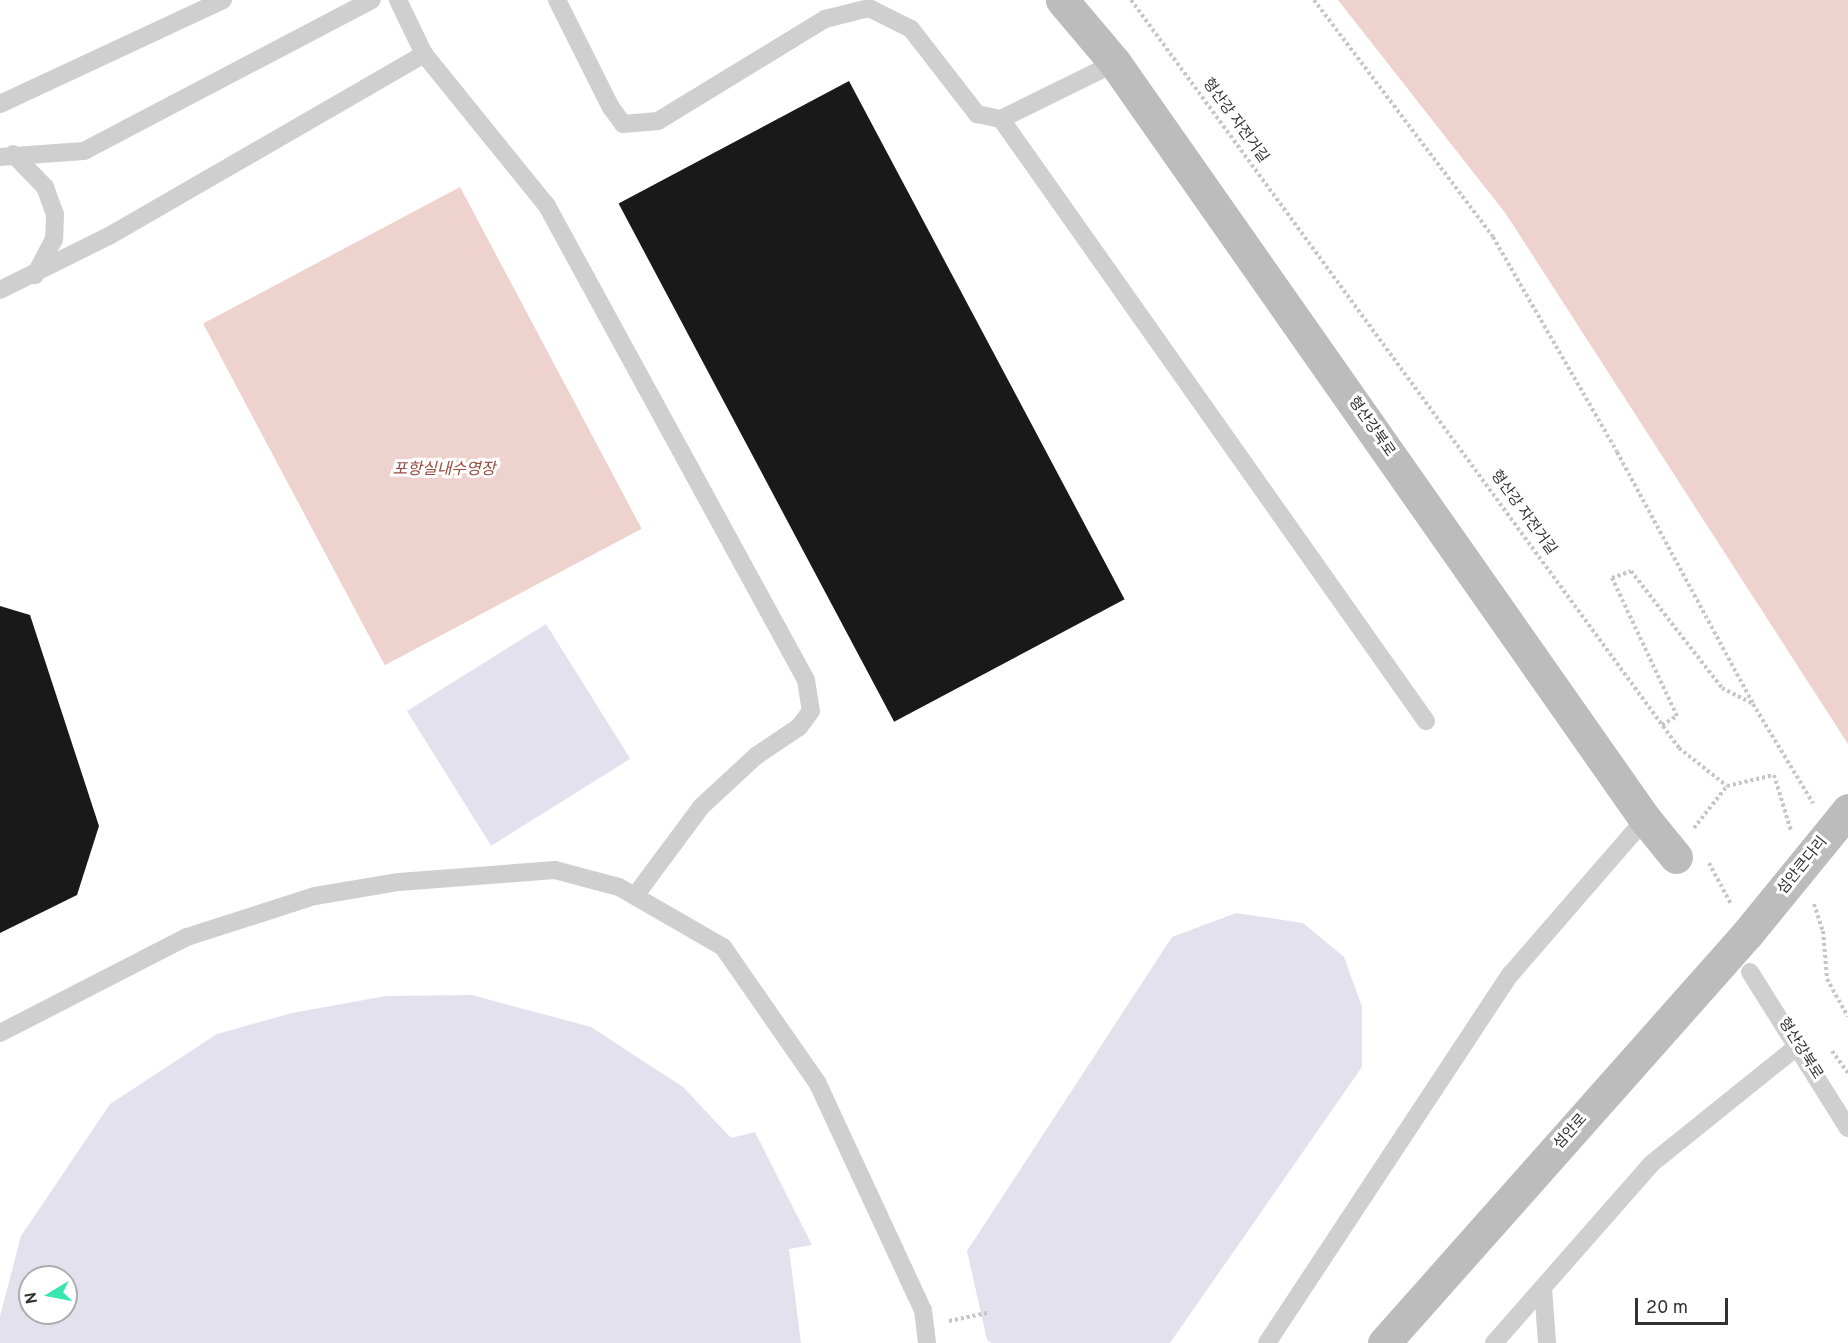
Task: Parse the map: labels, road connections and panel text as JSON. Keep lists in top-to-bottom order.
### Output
{
  "streets": {
    "main road": ["형산강북로", "섬안큰다리", "섬안로"],
    "path": ["형산강 자전거길"]
  },
  "crossings": [
    ["섬안큰다리", "섬안로"]
  ],
  "water": ["포항실내수영장"],
  "scale_bar": "20 m",
  "north": "left"
}
